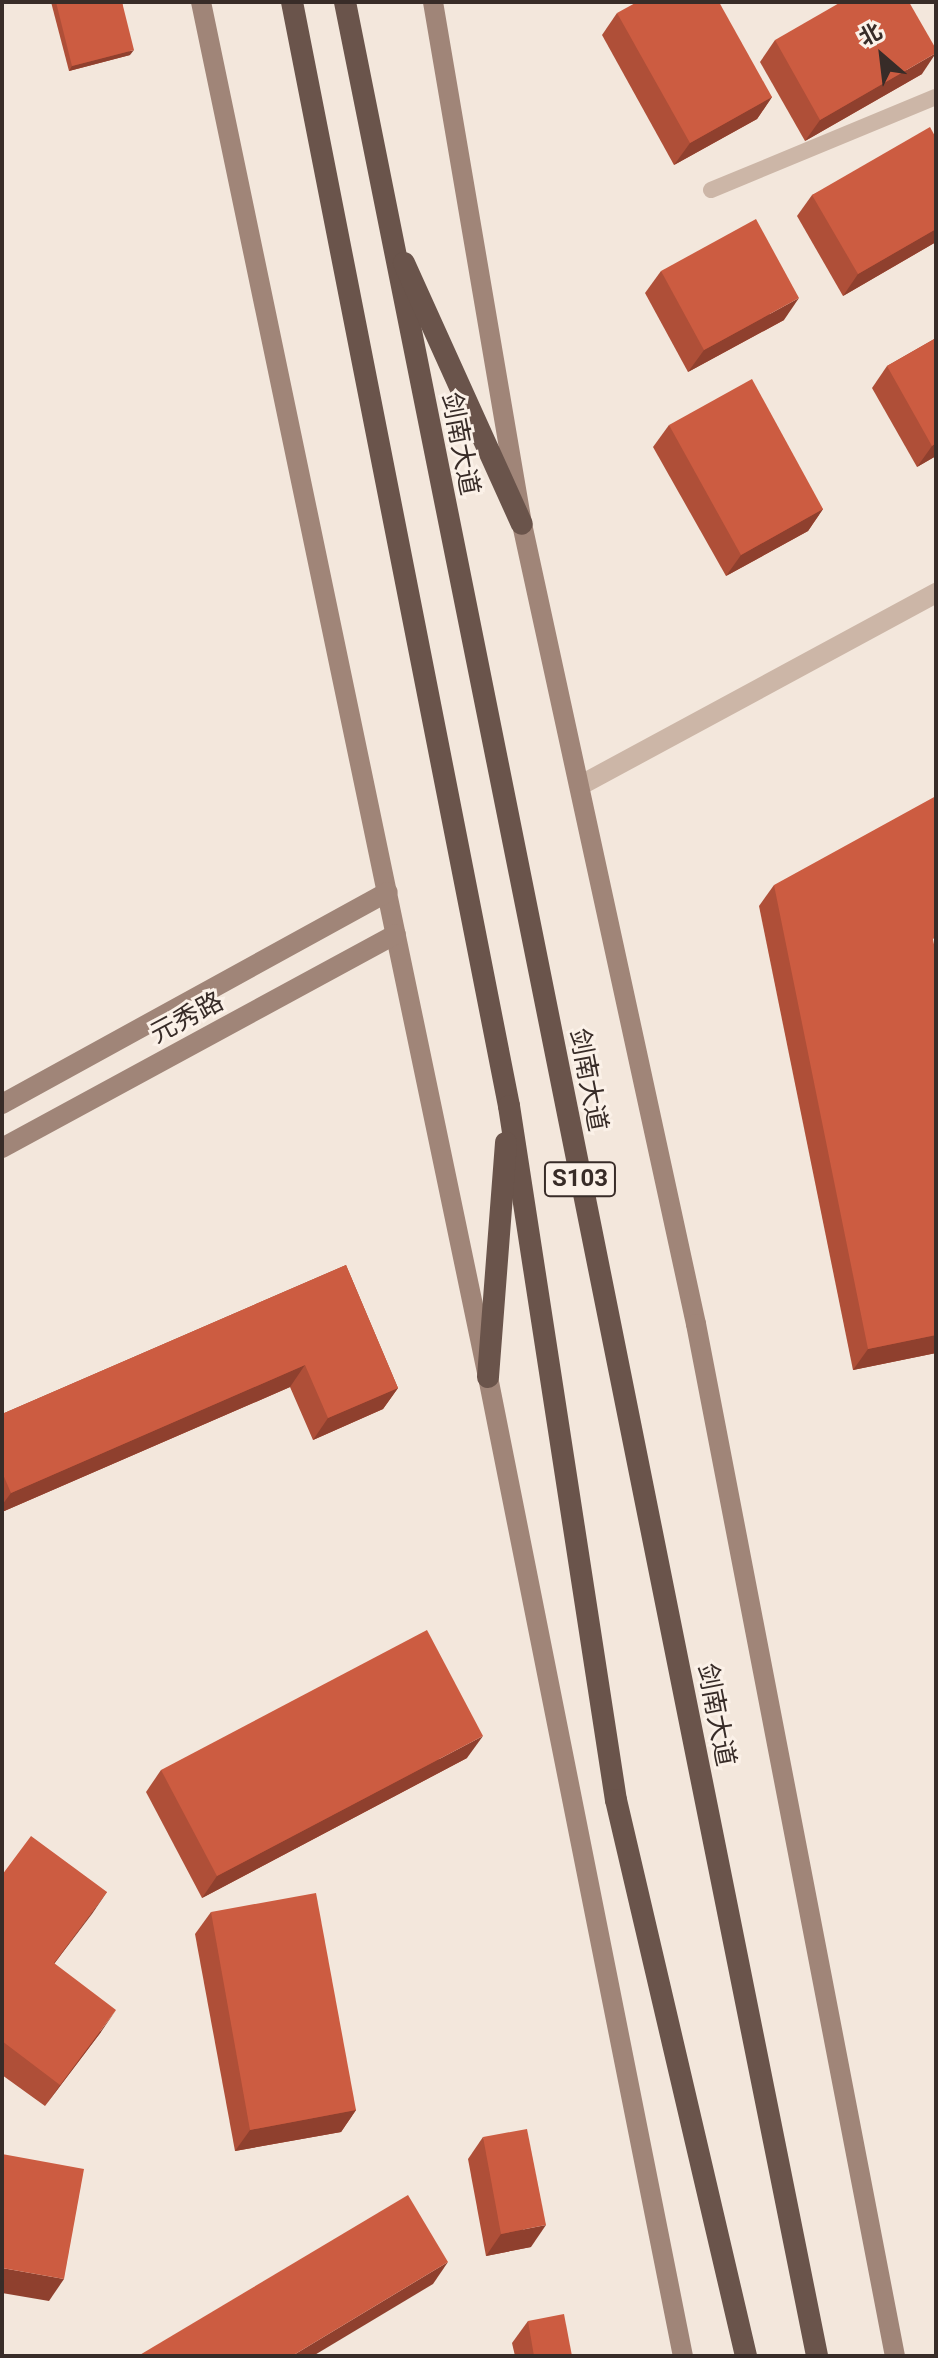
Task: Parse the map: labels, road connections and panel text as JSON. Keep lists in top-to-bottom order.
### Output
{
  "streets": {
    "highway": ["剑南大道", "S103"],
    "main road": ["元秀路"]
  },
  "north": "top left"
}
